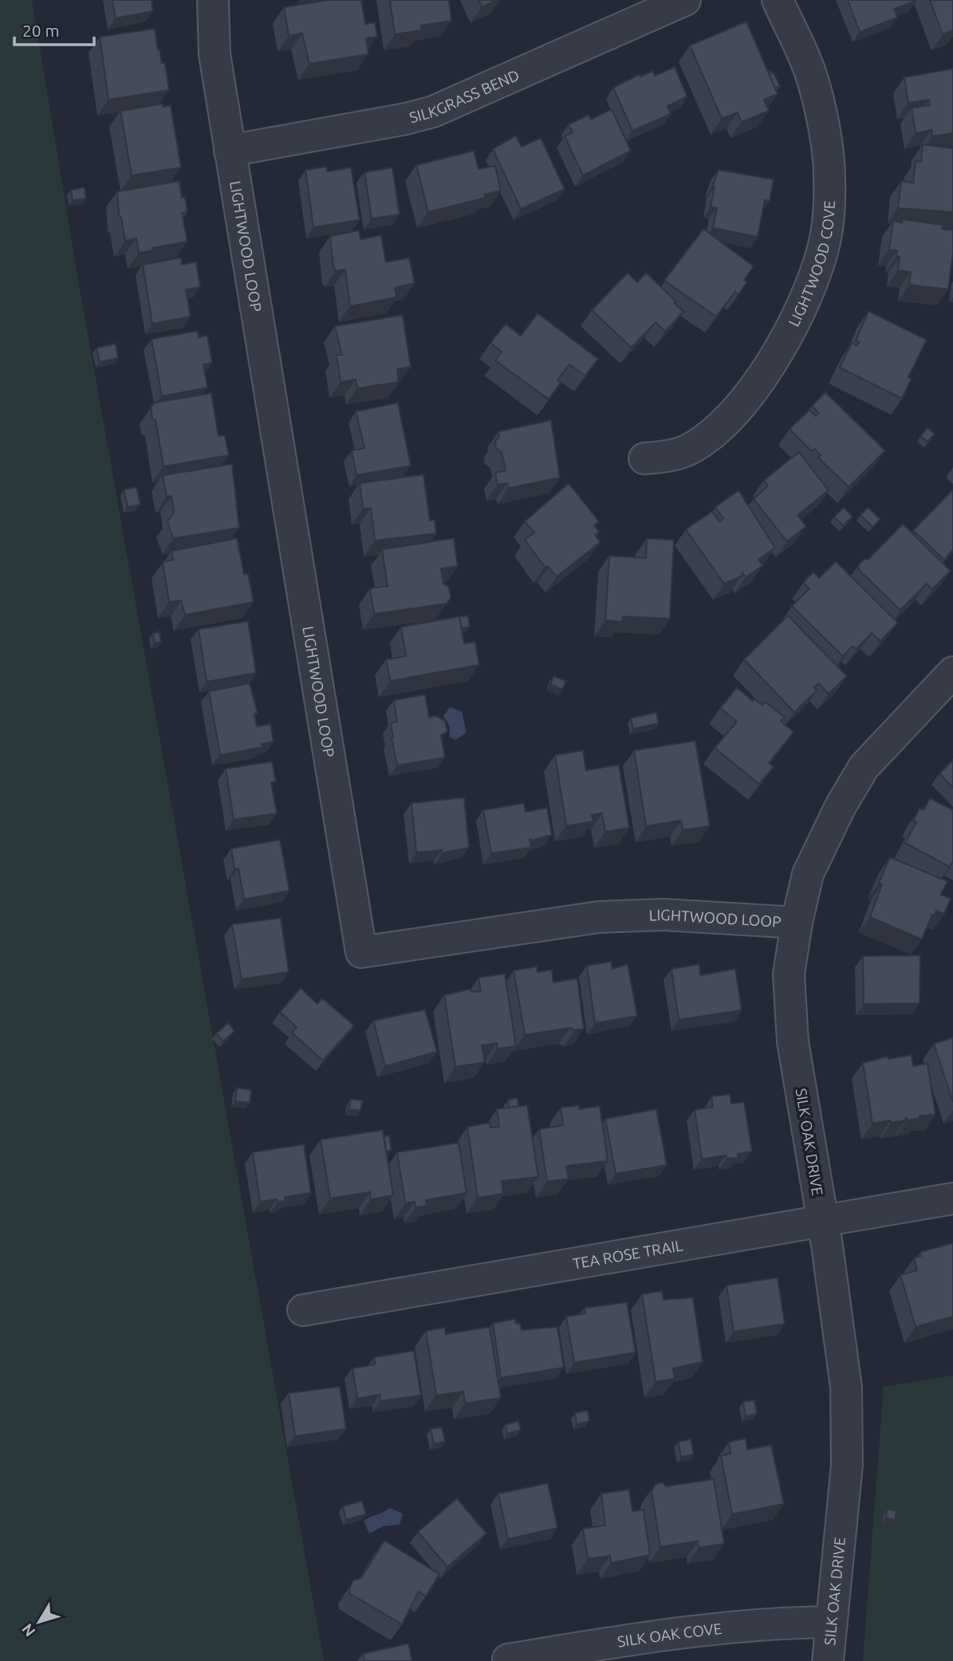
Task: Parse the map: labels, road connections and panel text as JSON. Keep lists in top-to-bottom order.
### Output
{
  "streets": {
    "street": [
      "SILKGRASS BEND",
      "LIGHTWOOD LOOP",
      "LIGHTWOOD COVE",
      "SILK OAK DRIVE",
      "TEA ROSE TRAIL",
      "SILK OAK COVE"
    ]
  },
  "crossings": [
    ["SILKGRASS BEND", "LIGHTWOOD LOOP"],
    ["LIGHTWOOD LOOP", "SILK OAK DRIVE"],
    ["SILK OAK DRIVE", "TEA ROSE TRAIL"],
    ["SILK OAK DRIVE", "SILK OAK COVE"]
  ],
  "scale_bar": "20 m",
  "north": "bottom left"
}
